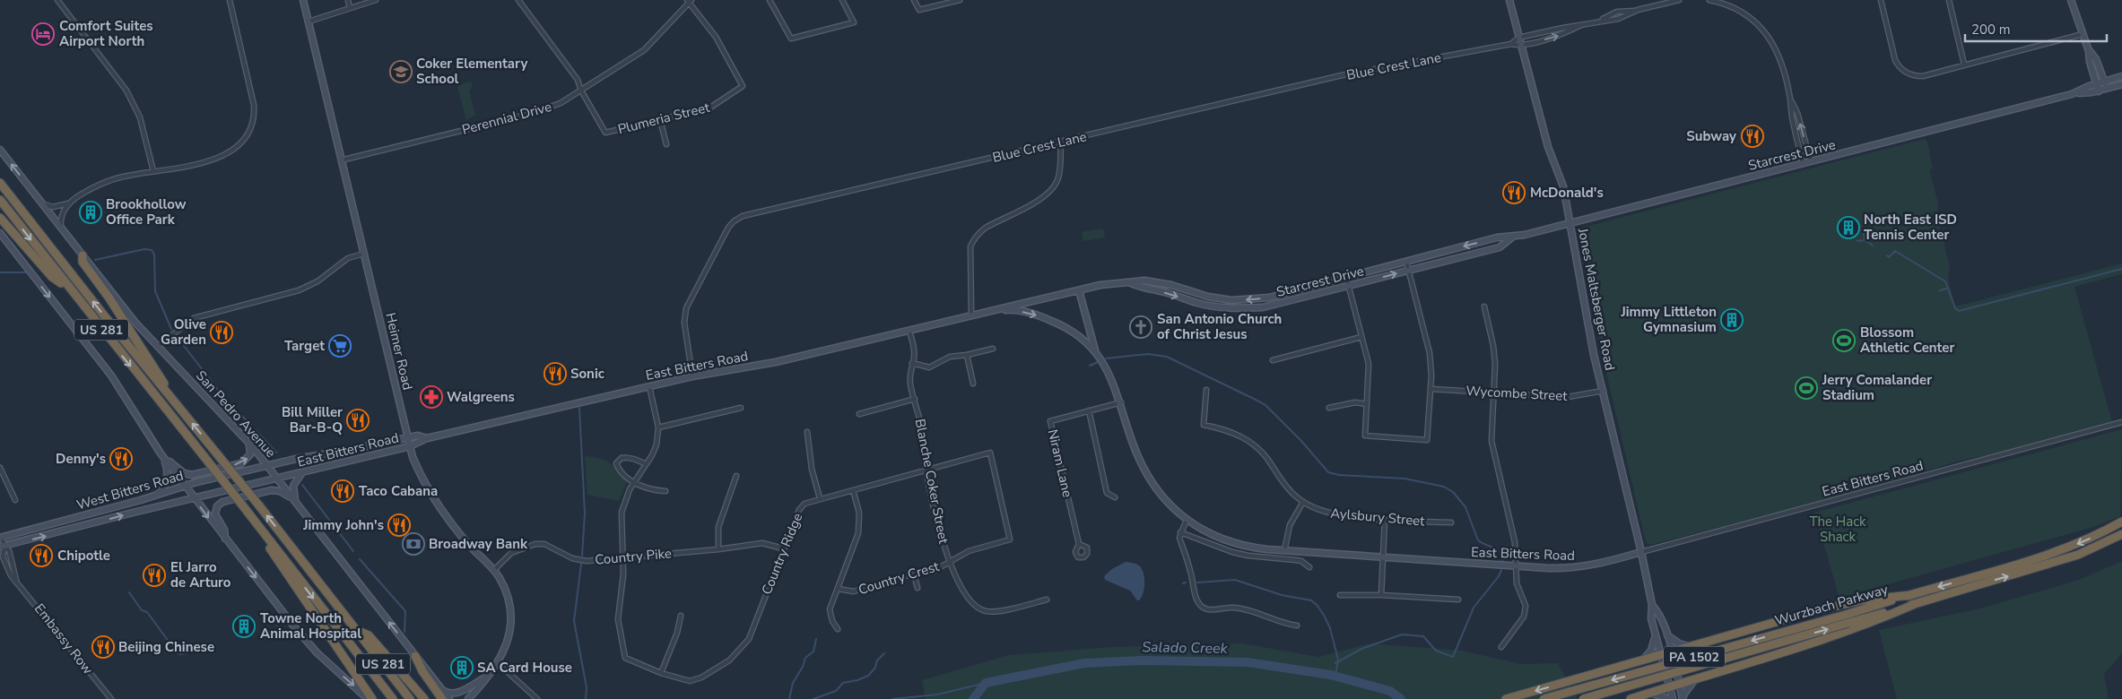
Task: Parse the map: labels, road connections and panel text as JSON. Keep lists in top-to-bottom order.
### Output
{
  "streets": {
    "highway": ["US 281", "Wurzbach Parkway", "PA 1502"],
    "main road": [
      "Starcrest Drive",
      "Jones Maltsberger Road",
      "Heimer Road",
      "East Bitters Road",
      "San Pedro Avenue",
      "West Bitters Road"
    ],
    "street": [
      "Blue Crest Lane",
      "Perennial Drive",
      "Plumeria Street",
      "Wycombe Street",
      "Niram Lane",
      "Blanche Coker Street",
      "Aylsbury Street",
      "Country Ridge",
      "Country Pike",
      "Country Crest",
      "Embassy Row"
    ]
  },
  "crossings": [
    ["Blue Crest Lane", "Jones Maltsberger Road"],
    ["Blue Crest Lane", "East Bitters Road"],
    ["Perennial Drive", "Plumeria Street"],
    ["Perennial Drive", "Heimer Road"],
    ["Starcrest Drive", "Jones Maltsberger Road"],
    ["Starcrest Drive", "East Bitters Road"],
    ["Jones Maltsberger Road", "East Bitters Road"],
    ["Jones Maltsberger Road", "Wycombe Street"],
    ["Heimer Road", "East Bitters Road"],
    ["Heimer Road", "San Pedro Avenue"],
    ["Heimer Road", "Country Pike"],
    ["East Bitters Road", "San Pedro Avenue"],
    ["East Bitters Road", "Blanche Coker Street"],
    ["East Bitters Road", "West Bitters Road"],
    ["San Pedro Avenue", "West Bitters Road"],
    ["Blanche Coker Street", "Country Ridge"],
    ["Blanche Coker Street", "Country Crest"],
    ["West Bitters Road", "Embassy Row"],
    ["Country Ridge", "Country Pike"],
    ["Country Ridge", "Country Crest"]
  ],
  "one_way": ["San Pedro Avenue"],
  "water": ["Salado Creek"],
  "parks": ["The Hack Shack"],
  "places": {
    "hotel": ["Comfort Suites Airport North"],
    "school or university": ["Coker Elementary School"],
    "restaurant": [
      "Subway",
      "McDonald's",
      "Olive Garden",
      "Sonic",
      "Bill Miller Bar-B-Q",
      "Denny's",
      "Taco Cabana",
      "Jimmy John's",
      "Chipotle",
      "El Jarro de Arturo",
      "Beijing Chinese"
    ],
    "building": [
      "Brookhollow Office Park",
      "North East ISD Tennis Center",
      "Jimmy Littleton Gymnasium",
      "Towne North Animal Hospital",
      "SA Card House"
    ],
    "church": ["San Antonio Church of Christ Jesus"],
    "sports": ["Blossom Athletic Center", "Jerry Comalander Stadium"],
    "supermarket": ["Target"],
    "pharmacy": ["Walgreens"],
    "bank": ["Broadway Bank"]
  },
  "scale_bar": "200 m"
}
